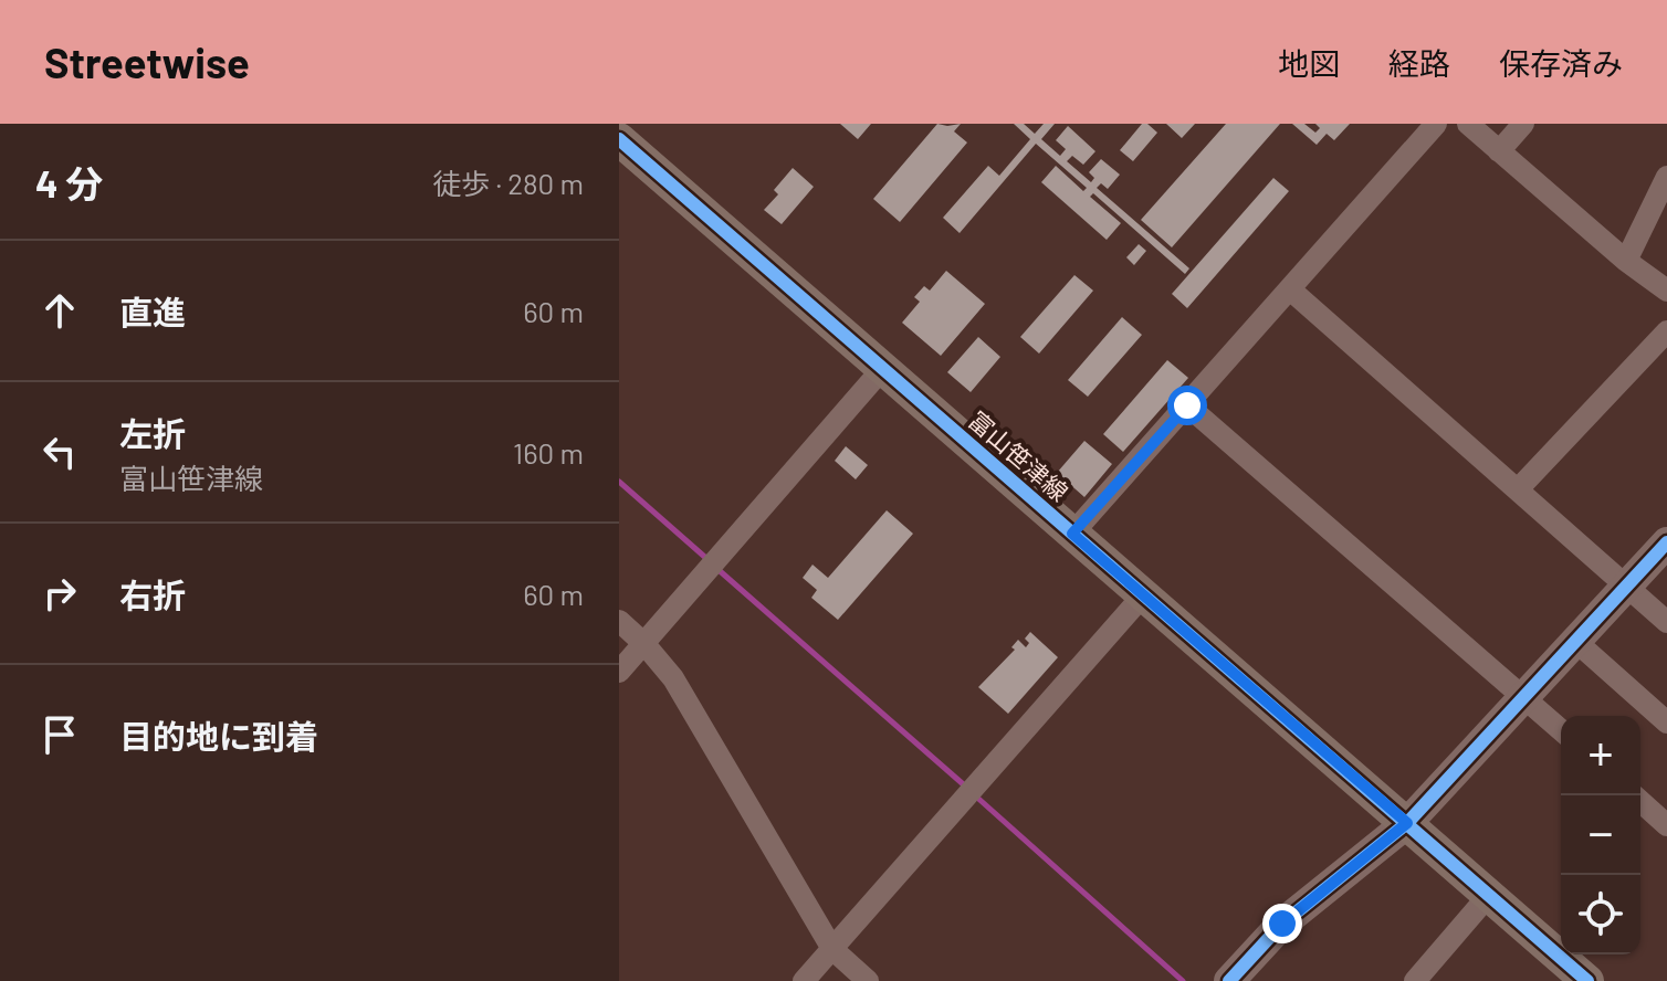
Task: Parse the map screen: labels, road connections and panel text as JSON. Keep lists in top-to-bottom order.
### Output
{
  "streets": {
    "main road": ["富山笹津線"]
  },
  "page": {
    "header": "Streetwise",
    "nav": ["地図", "経路", "保存済み"],
    "heading": ["4 分", "徒歩 · 280 m"],
    "list": [
      ["直進", "60 m"],
      ["左折", "富山笹津線", "160 m"],
      ["右折", "60 m"],
      "目的地に到着"
    ],
    "map_buttons": ["+", "−"]
  }
}
